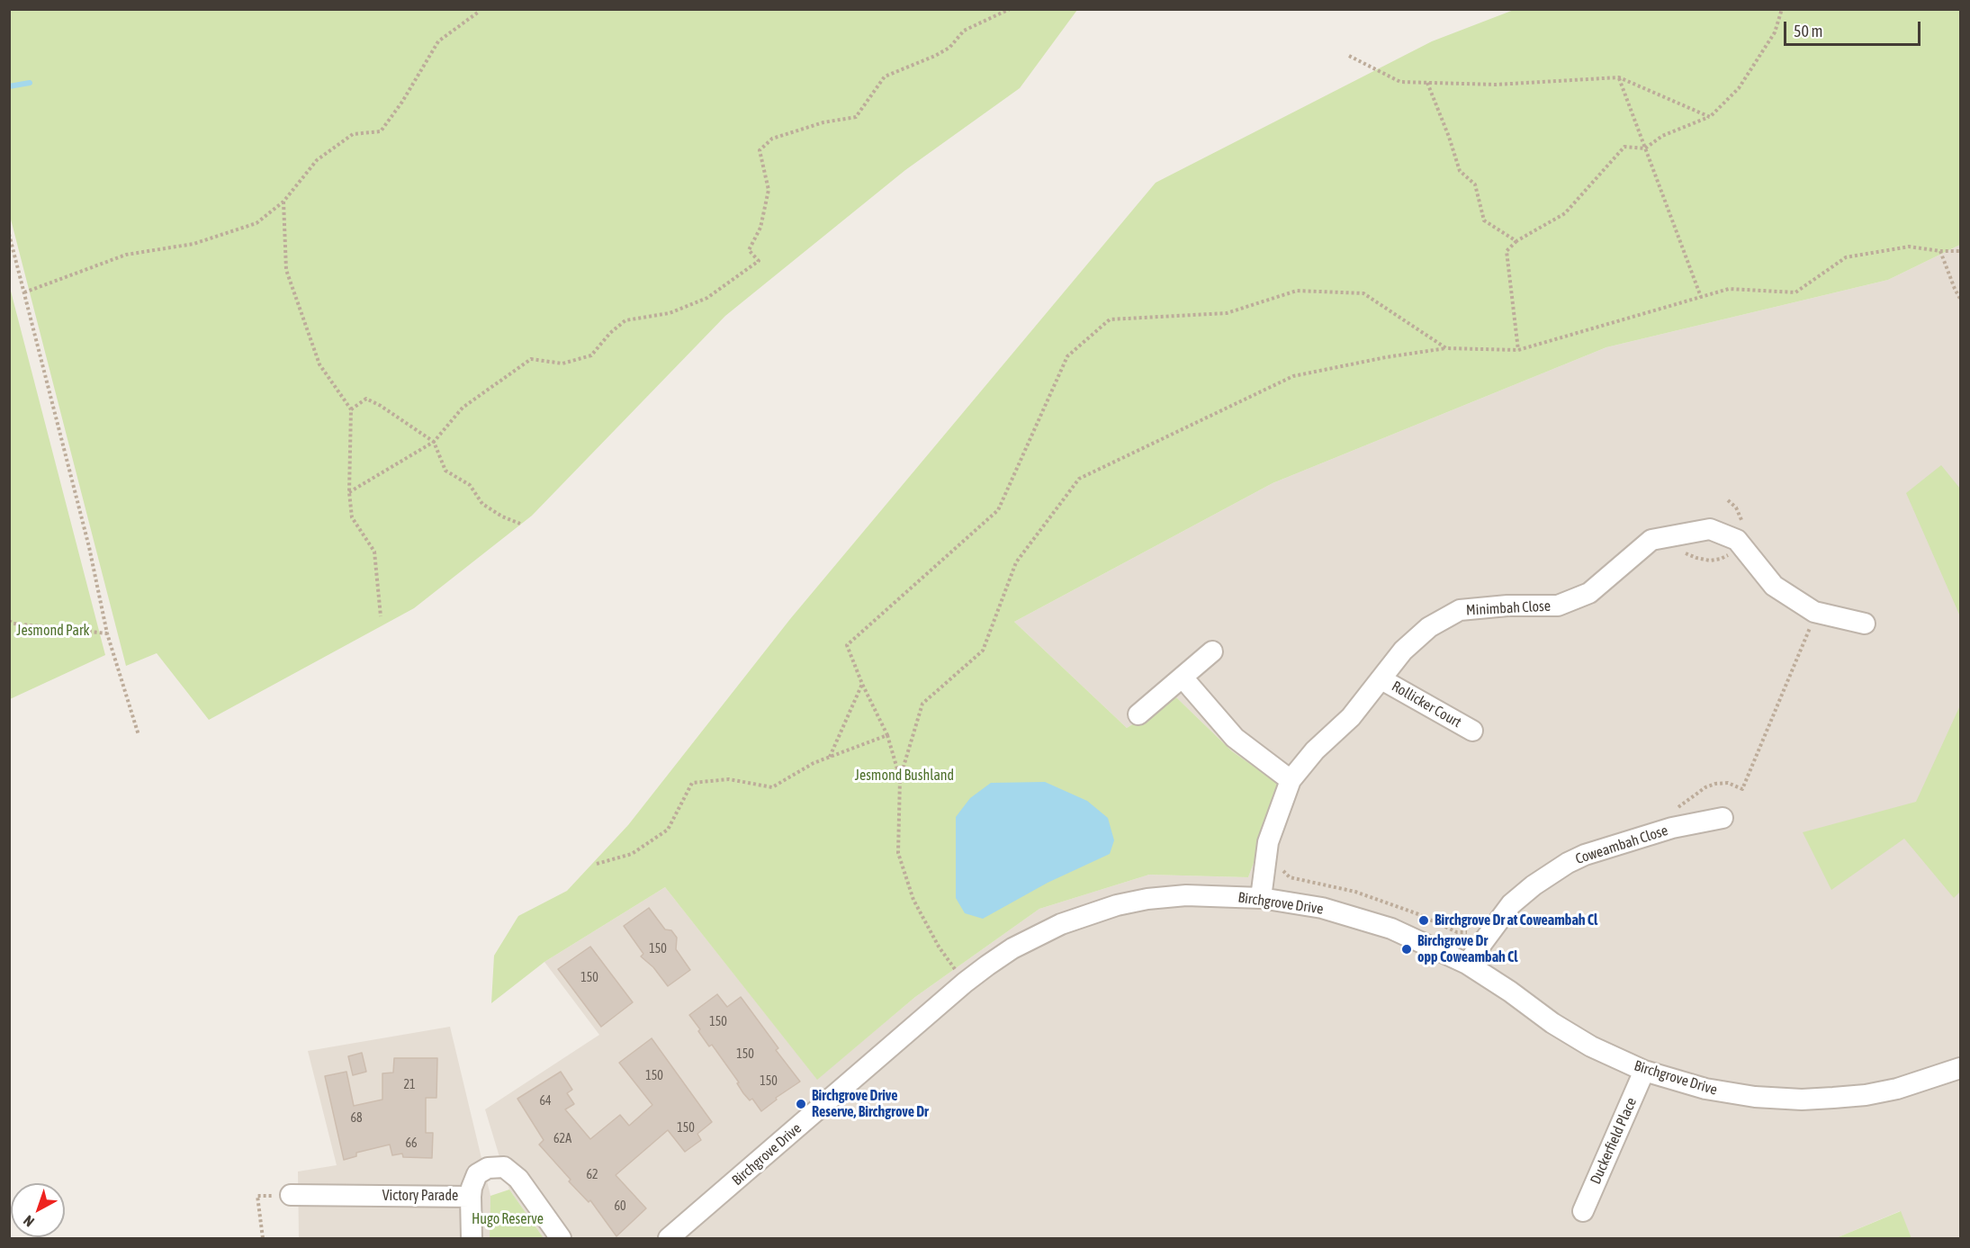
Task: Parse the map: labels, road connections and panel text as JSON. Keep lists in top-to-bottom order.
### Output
{
  "streets": {
    "street": [
      "Minimbah Close",
      "Rollicker Court",
      "Coweambah Close",
      "Birchgrove Drive",
      "Duckerfield Place",
      "Victory Parade"
    ]
  },
  "crossings": [
    ["Minimbah Close", "Rollicker Court"],
    ["Minimbah Close", "Birchgrove Drive"],
    ["Coweambah Close", "Birchgrove Drive"],
    ["Birchgrove Drive", "Duckerfield Place"]
  ],
  "parks": ["Jesmond Park", "Jesmond Bushland", "Hugo Reserve"],
  "places": ["Birchgrove Dr at Coweambah Cl", "Birchgrove Dr opp Coweambah Cl", "Birchgrove Drive Reserve, Birchgrove Dr"],
  "house_numbers": [
    "150",
    "150",
    "150",
    "150",
    "150",
    "150",
    "21",
    "64",
    "68",
    "150",
    "62A",
    "66",
    "62",
    "60"
  ],
  "scale_bar": "50 m",
  "north": "bottom left"
}
